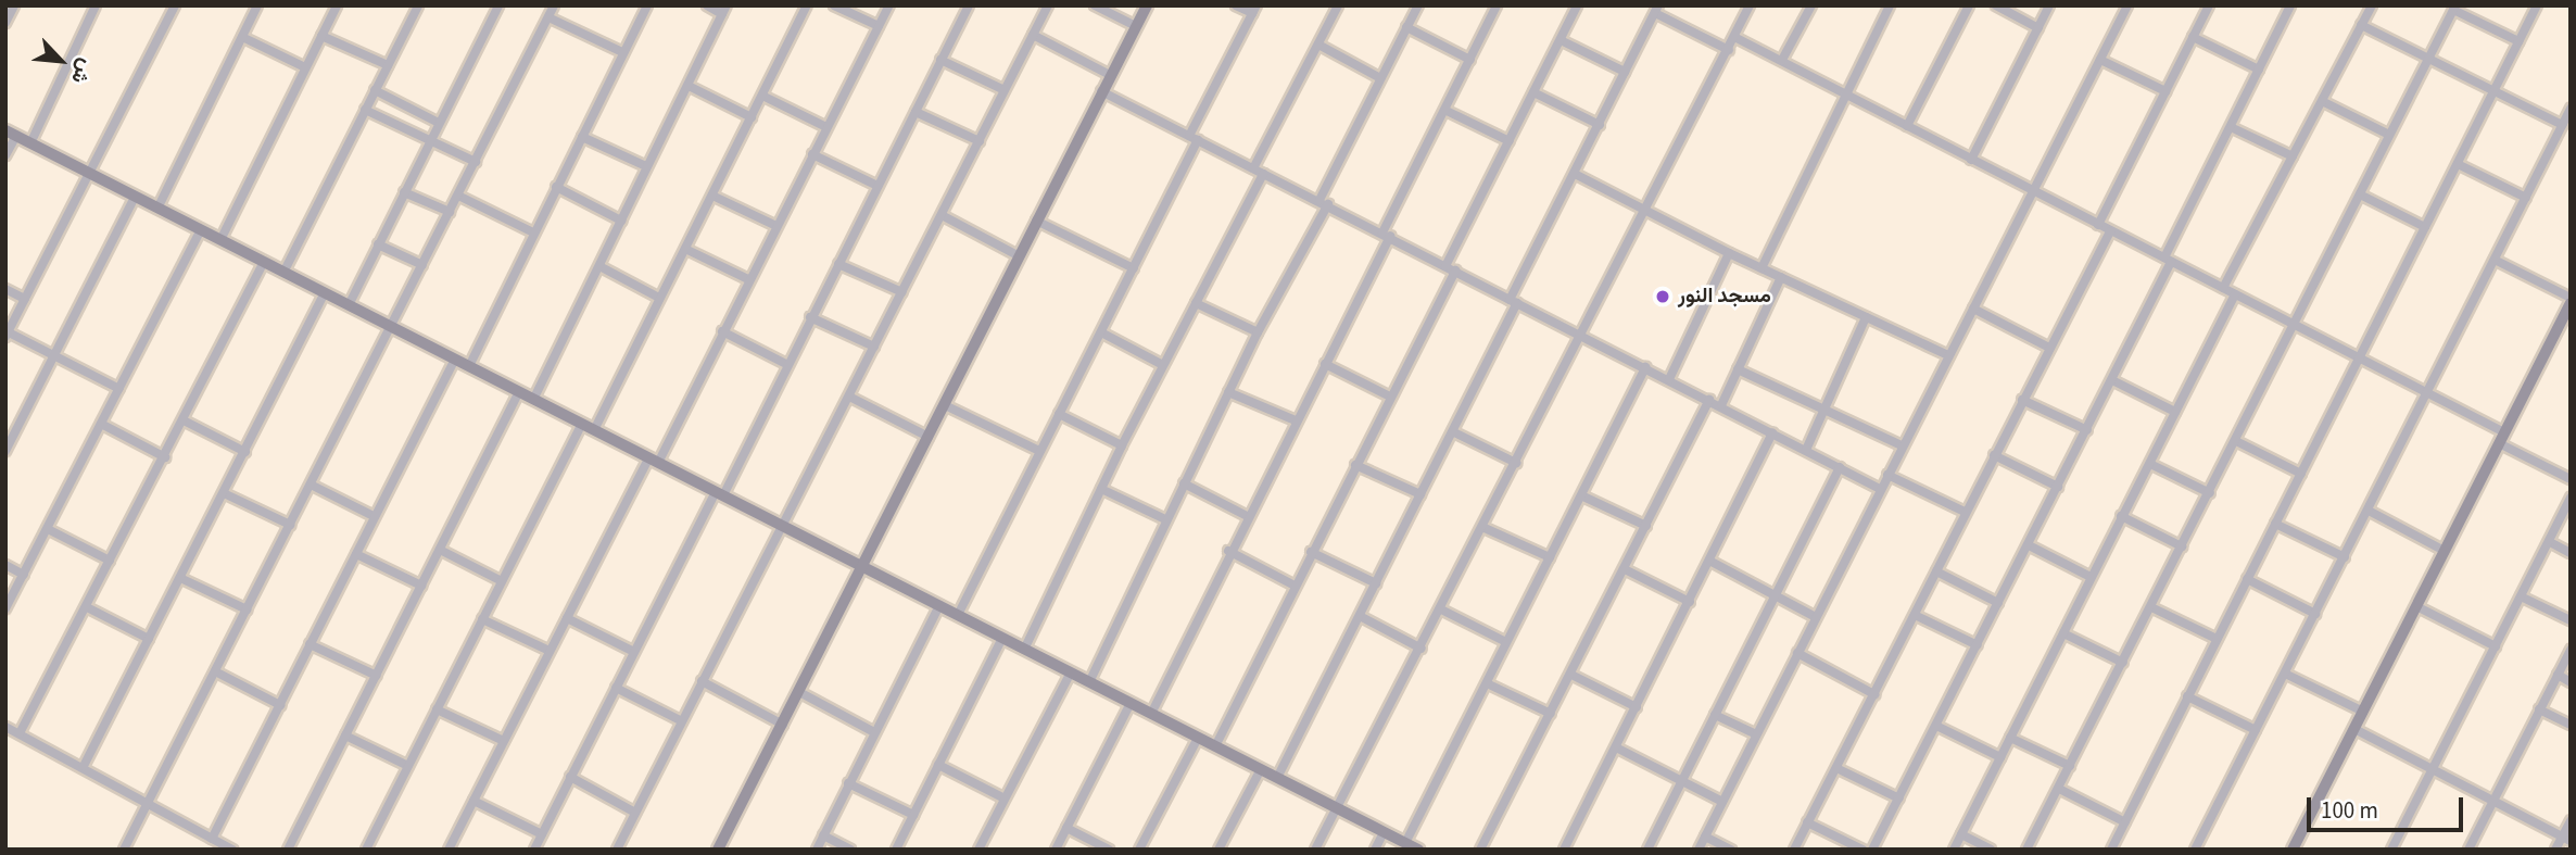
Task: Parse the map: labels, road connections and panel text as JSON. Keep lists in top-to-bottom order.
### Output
{
  "places": ["مسجد النور"],
  "scale_bar": "100 m",
  "north": "bottom right"
}
